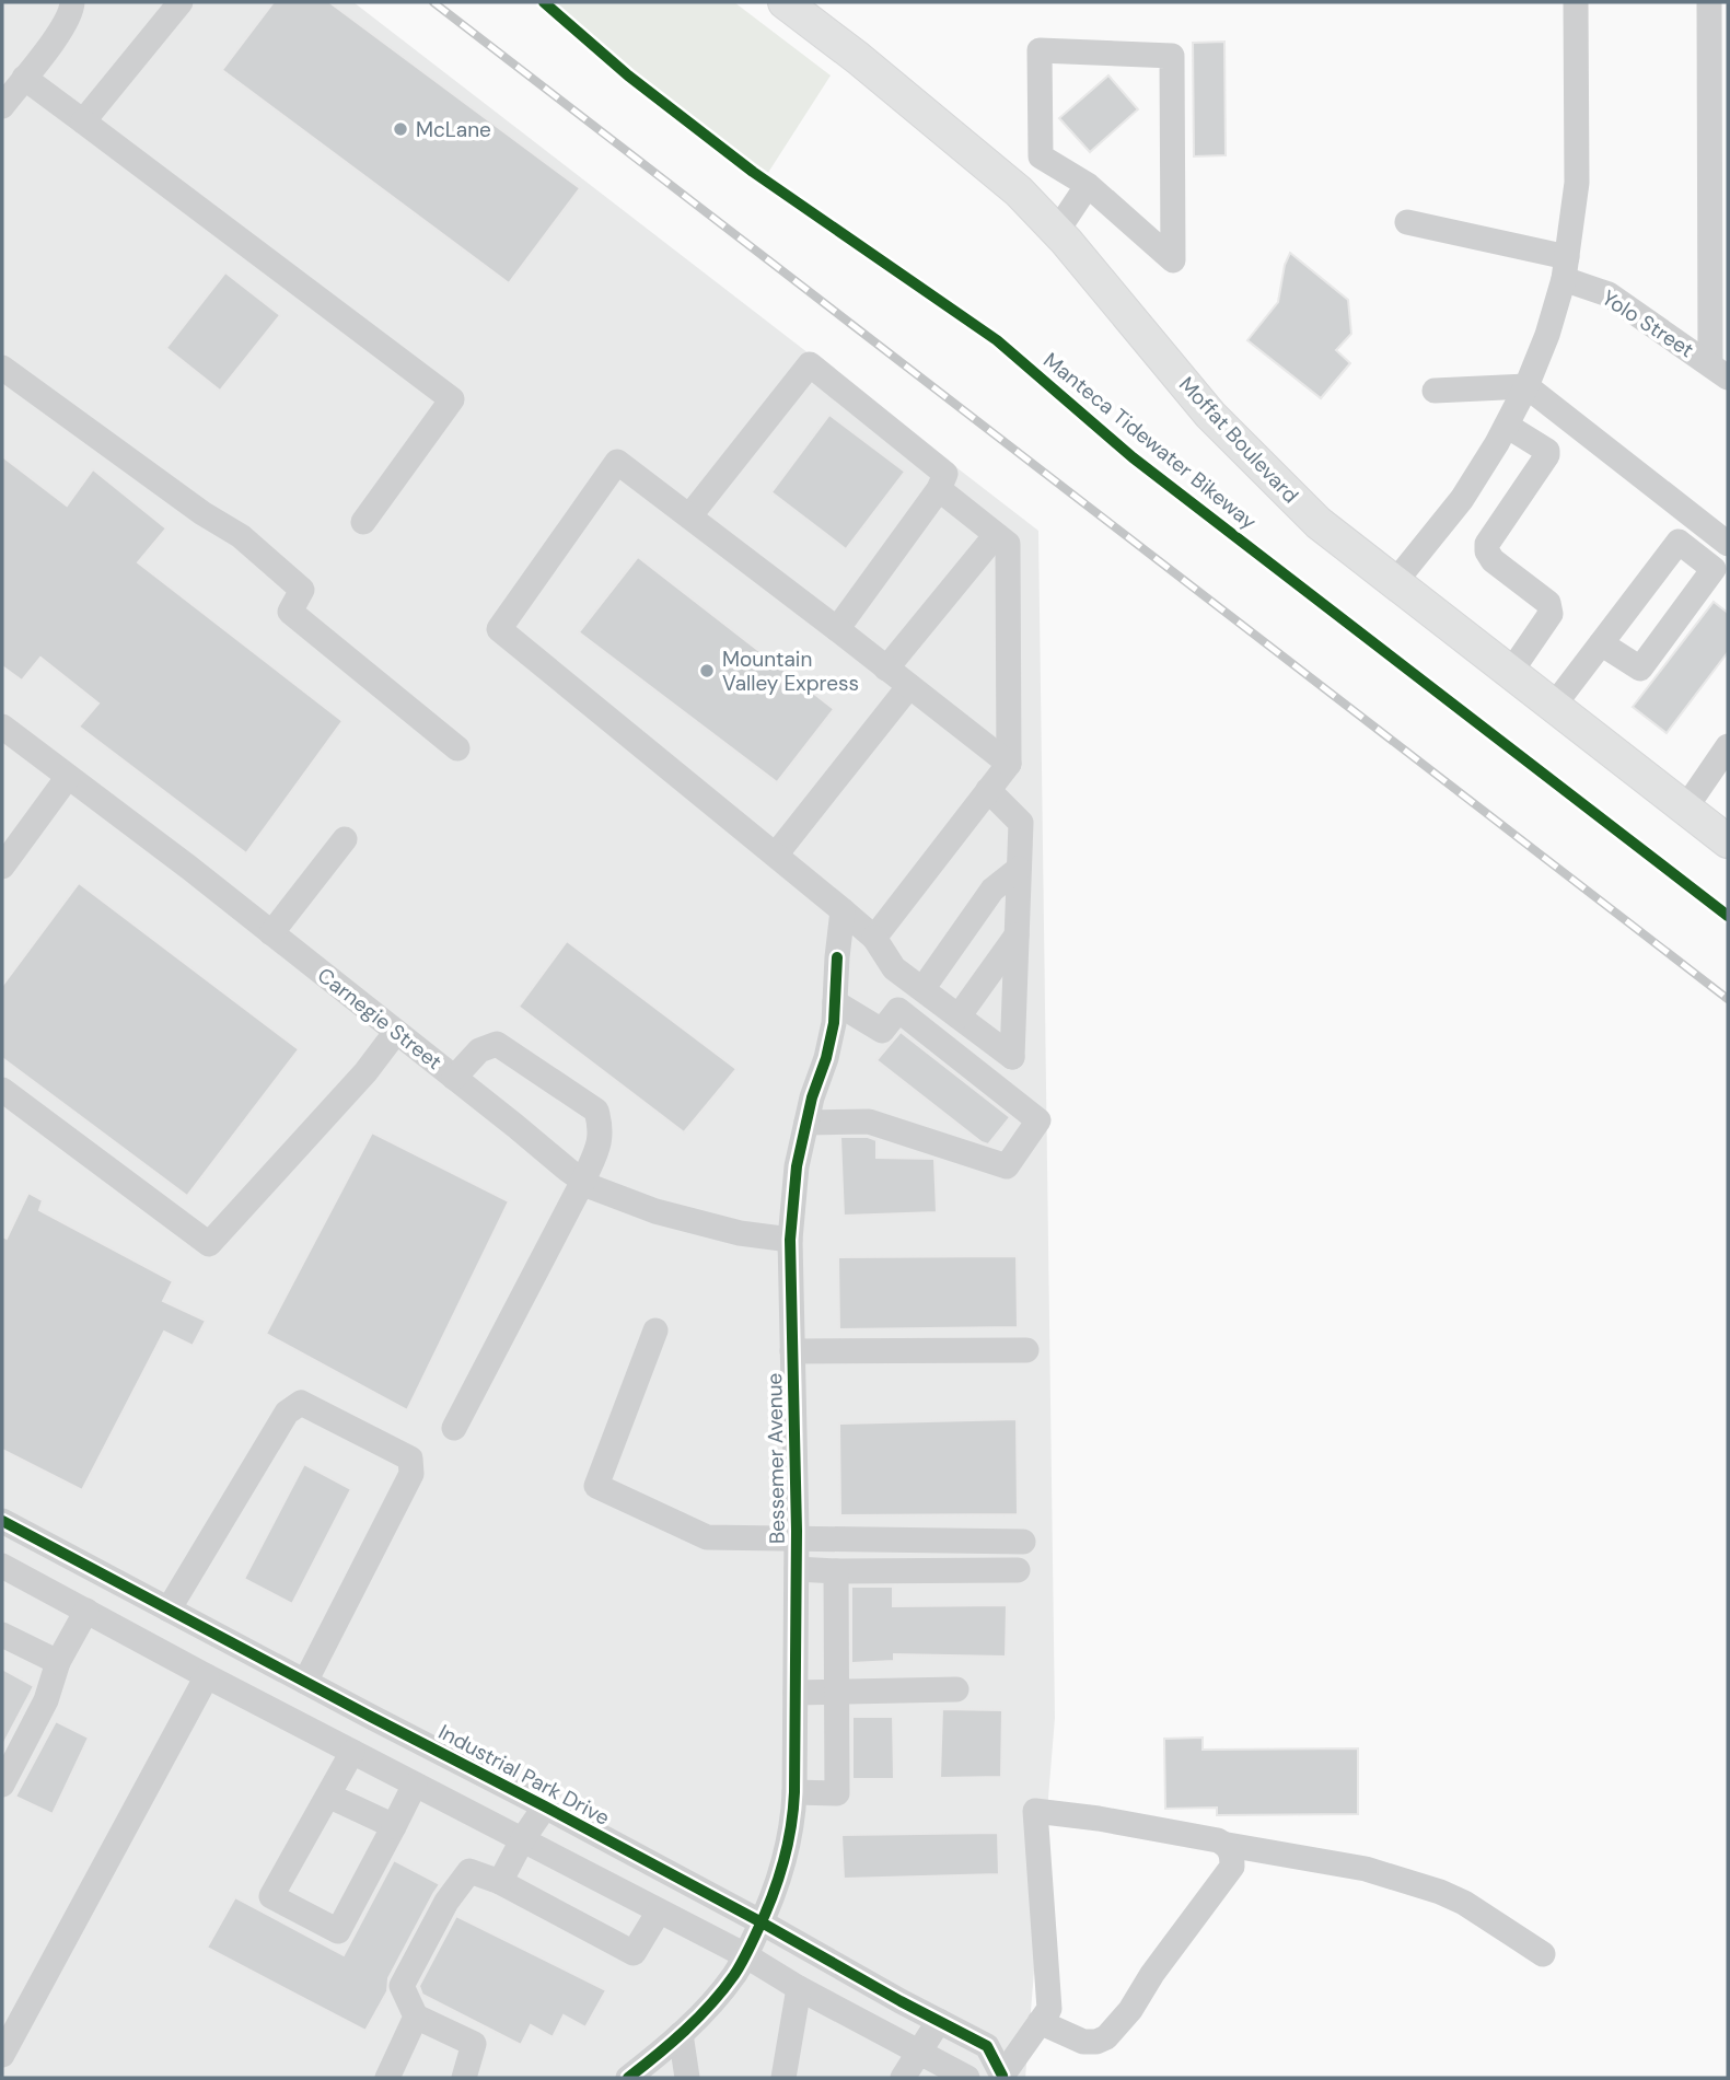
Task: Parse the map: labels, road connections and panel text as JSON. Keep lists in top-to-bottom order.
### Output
{
  "streets": {
    "main road": ["Moffat Boulevard"],
    "street": [
      "Yolo Street",
      "Carnegie Street",
      "Bessemer Avenue",
      "Industrial Park Drive"
    ],
    "cycle path": ["Manteca Tidewater Bikeway"]
  },
  "crossings": [
    ["Carnegie Street", "Bessemer Avenue"],
    ["Bessemer Avenue", "Industrial Park Drive"]
  ],
  "places": ["McLane", "Mountain Valley Express"]
}
